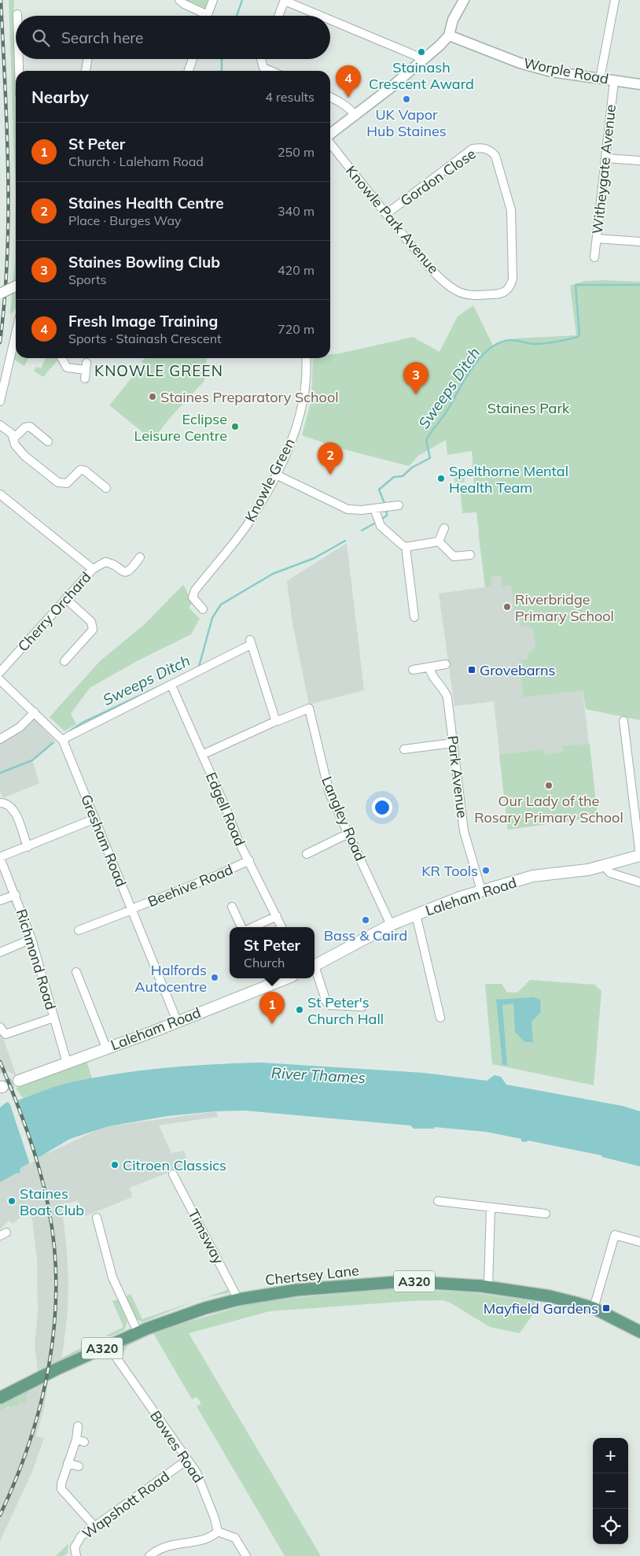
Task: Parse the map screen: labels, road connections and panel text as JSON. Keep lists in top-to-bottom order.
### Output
{
  "streets": {
    "main road": ["Laleham Road", "Chertsey Lane", "A320"],
    "street": [
      "Worple Road",
      "Witheygate Avenue",
      "Gordon Close",
      "Knowle Park Avenue",
      "Knowle Green",
      "Cherry Orchard",
      "Park Avenue",
      "Edgell Road",
      "Langley Road",
      "Gresham Road",
      "Beehive Road",
      "Richmond Road",
      "Timsway",
      "Bowes Road",
      "Wapshott Road"
    ]
  },
  "crossings": [
    ["Worple Road", "Witheygate Avenue"],
    ["Gordon Close", "Knowle Park Avenue"],
    ["Park Avenue", "Laleham Road"],
    ["Edgell Road", "Beehive Road"],
    ["Langley Road", "Laleham Road"],
    ["Gresham Road", "Beehive Road"],
    ["Gresham Road", "Laleham Road"],
    ["Gresham Road", "Richmond Road"],
    ["Laleham Road", "Richmond Road"],
    ["Timsway", "Chertsey Lane"],
    ["Chertsey Lane", "Bowes Road"],
    ["Bowes Road", "Wapshott Road"]
  ],
  "districts": ["KNOWLE GREEN"],
  "water": ["Sweeps Ditch", "River Thames"],
  "parks": ["Staines Park"],
  "places": {
    "other": [
      "Stainash Crescent Award",
      "UK Vapor Hub Staines",
      "Staines Preparatory School",
      "Eclipse Leisure Centre",
      "Spelthorne Mental Health Team",
      "Riverbridge Primary School",
      "Our Lady of the Rosary Primary School",
      "KR Tools",
      "Bass & Caird",
      "Halfords Autocentre",
      "St Peter's Church Hall",
      "Citroen Classics",
      "Staines Boat Club"
    ],
    "transit": ["Grovebarns", "Mayfield Gardens"]
  },
  "page": {
    "search": "Search here",
    "pins": [
      "4",
      "3",
      "2",
      "1"
    ],
    "heading": ["Nearby", "4 results"],
    "list": [
      {
        "mark": "1",
        "name": "St Peter",
        "note": "Church · Laleham Road",
        "value": "250 m"
      },
      {
        "mark": "2",
        "name": "Staines Health Centre",
        "note": "Place · Burges Way",
        "value": "340 m"
      },
      {
        "mark": "3",
        "name": "Staines Bowling Club",
        "note": "Sports",
        "value": "420 m"
      },
      {
        "mark": "4",
        "name": "Fresh Image Training",
        "note": "Sports · Stainash Crescent",
        "value": "720 m"
      }
    ],
    "popup": ["St Peter", "Church"],
    "map_buttons": ["+", "−"]
  }
}
